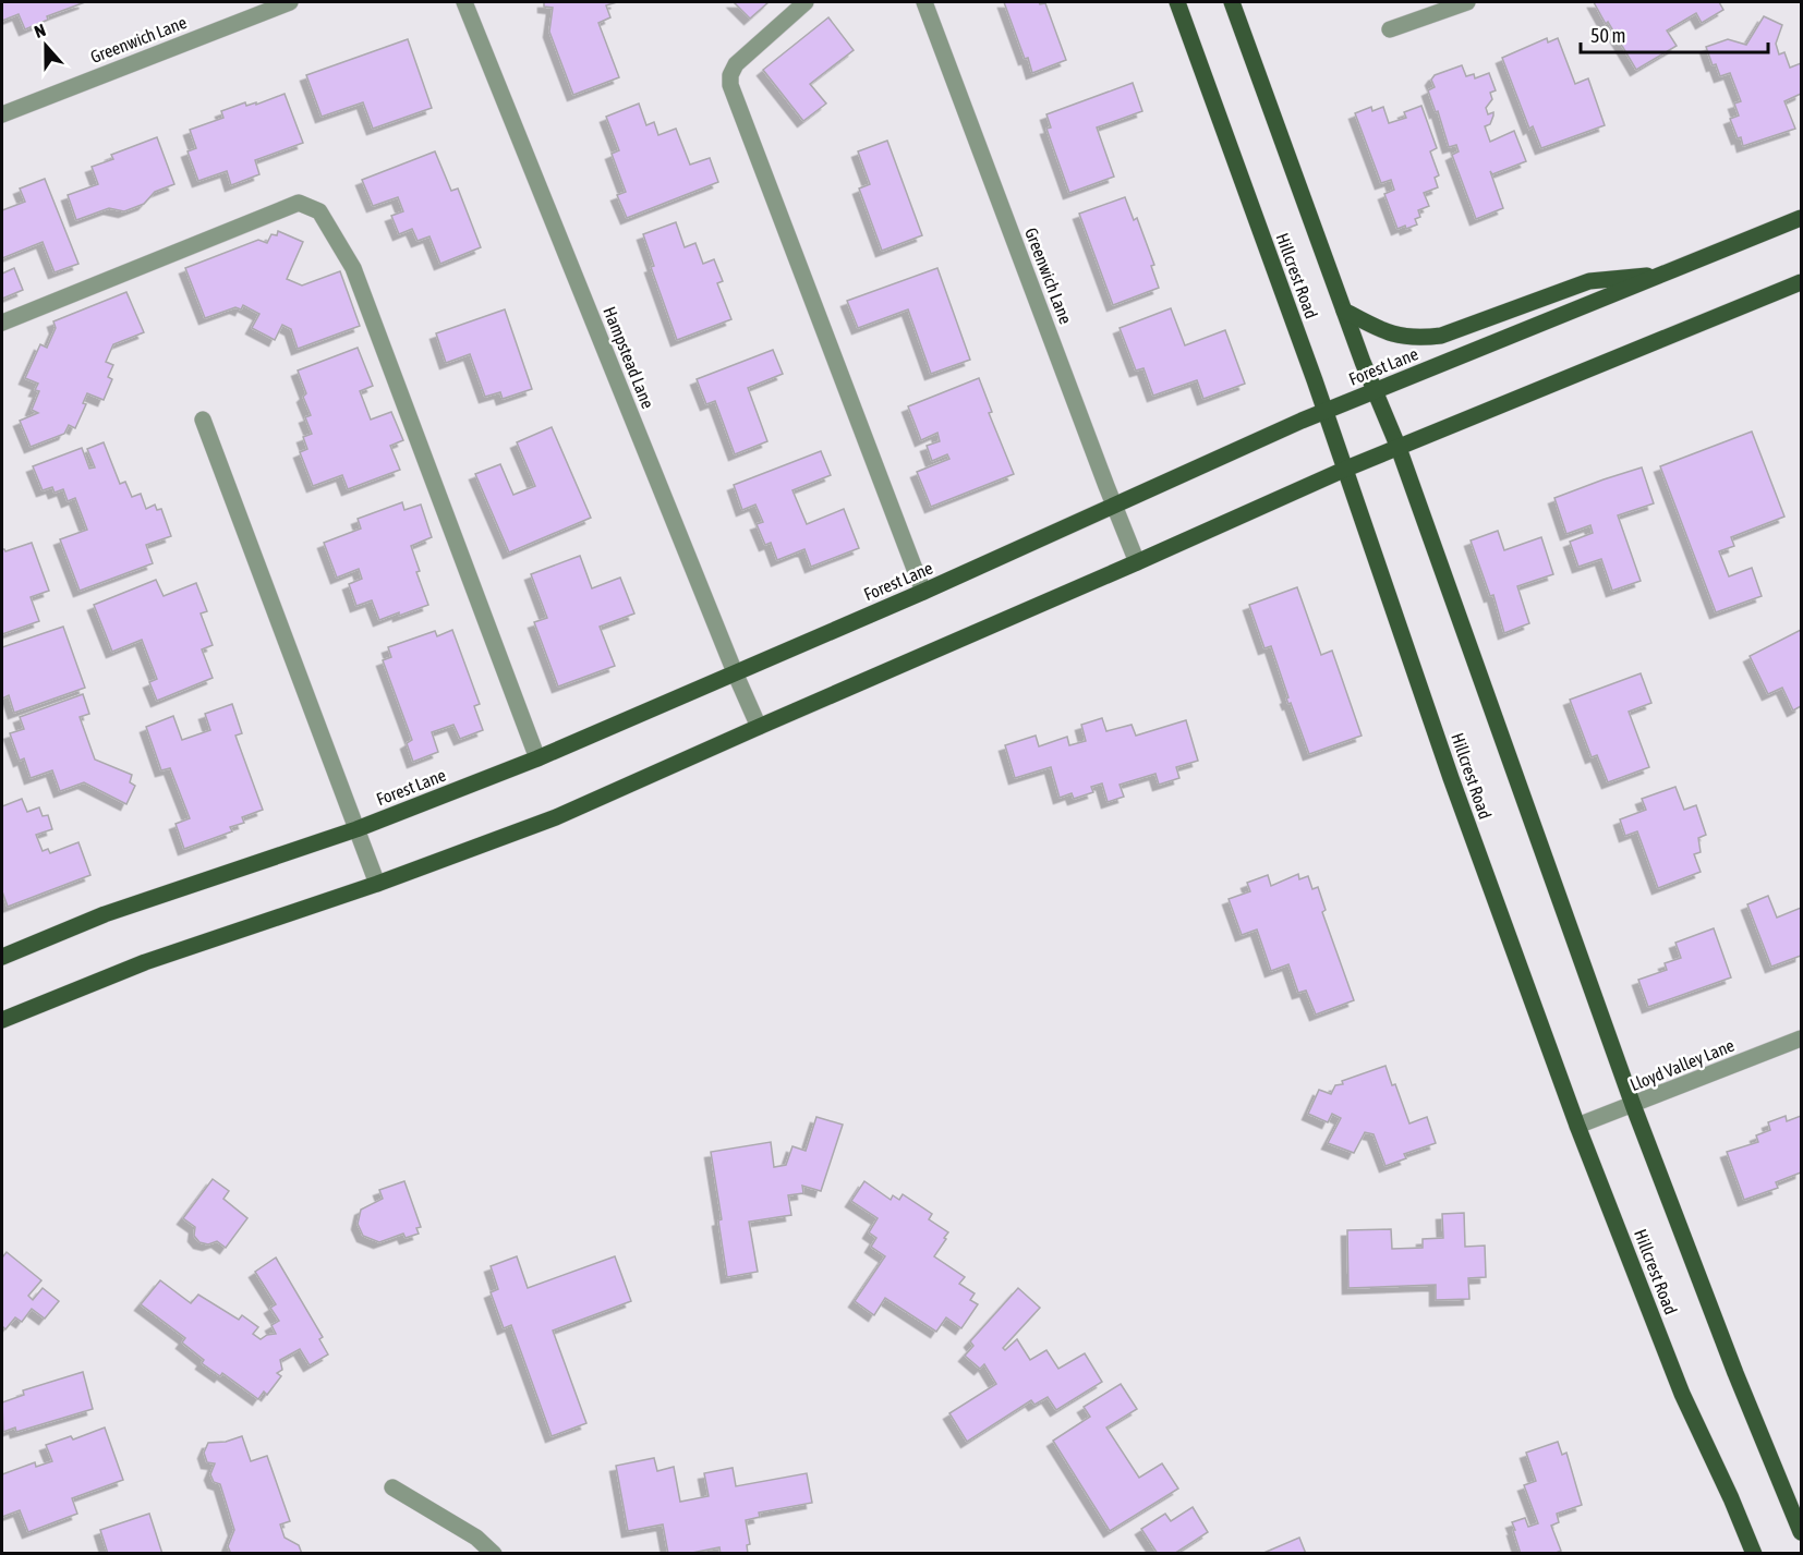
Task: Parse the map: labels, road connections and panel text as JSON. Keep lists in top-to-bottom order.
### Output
{
  "streets": {
    "main road": ["Hillcrest Road", "Forest Lane"],
    "street": ["Greenwich Lane", "Hampstead Lane", "Lloyd Valley Lane"]
  },
  "crossings": [
    ["Greenwich Lane", "Forest Lane"],
    ["Hillcrest Road", "Forest Lane"],
    ["Hillcrest Road", "Lloyd Valley Lane"],
    ["Hampstead Lane", "Forest Lane"]
  ],
  "scale_bar": "50 m",
  "north": "top"
}
